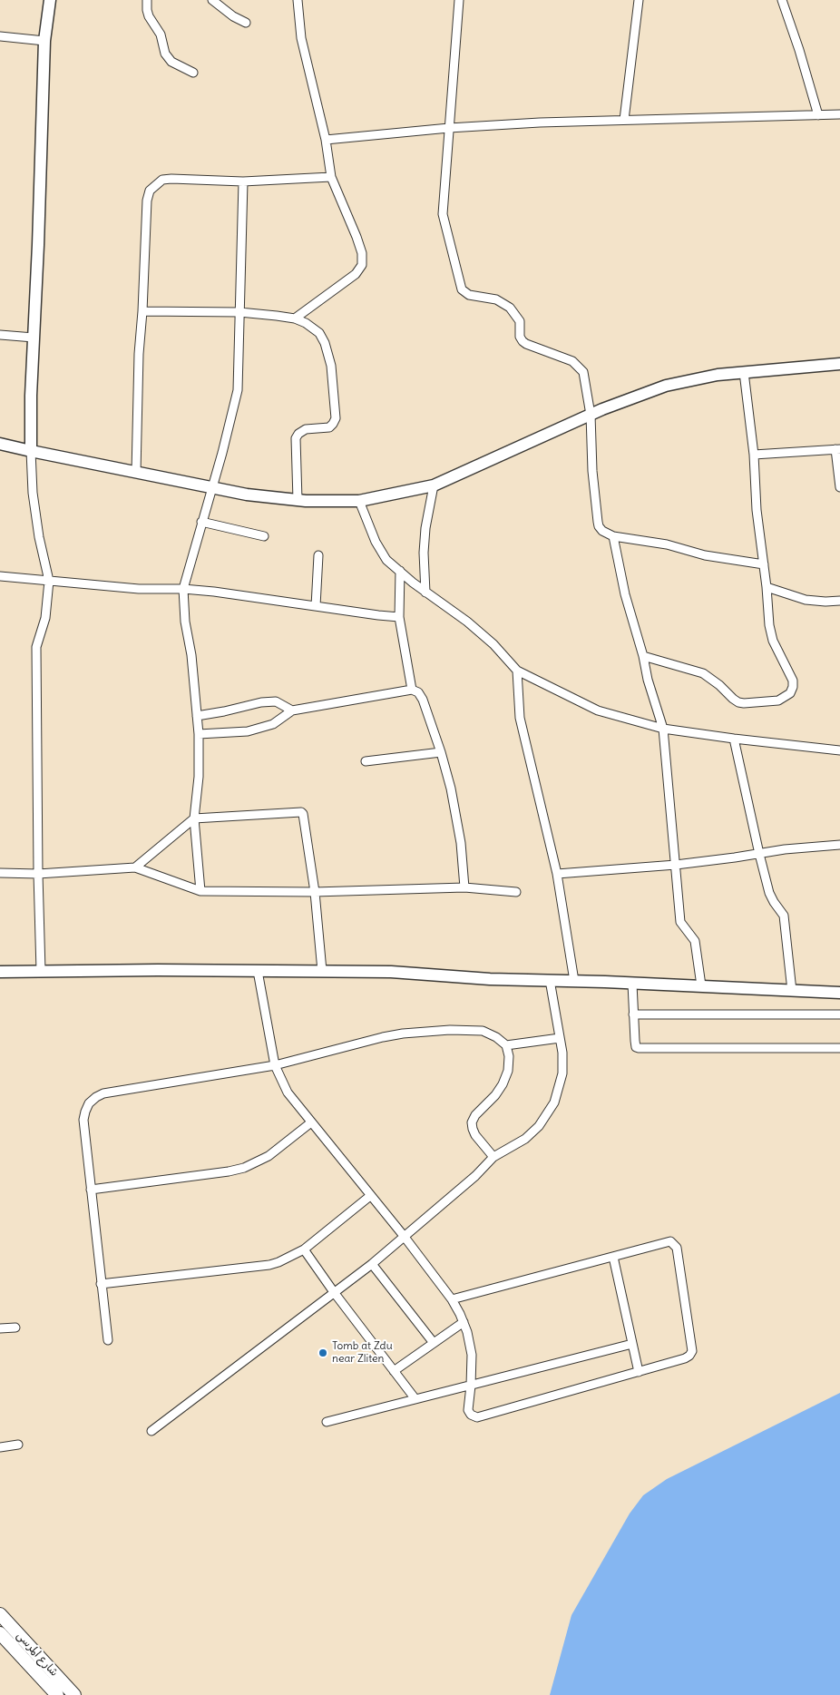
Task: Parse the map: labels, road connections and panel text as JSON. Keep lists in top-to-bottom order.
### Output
{
  "streets": {
    "main road": ["شارع المرسى"]
  },
  "places": ["Tomb at Zdu near Zliten"]
}
